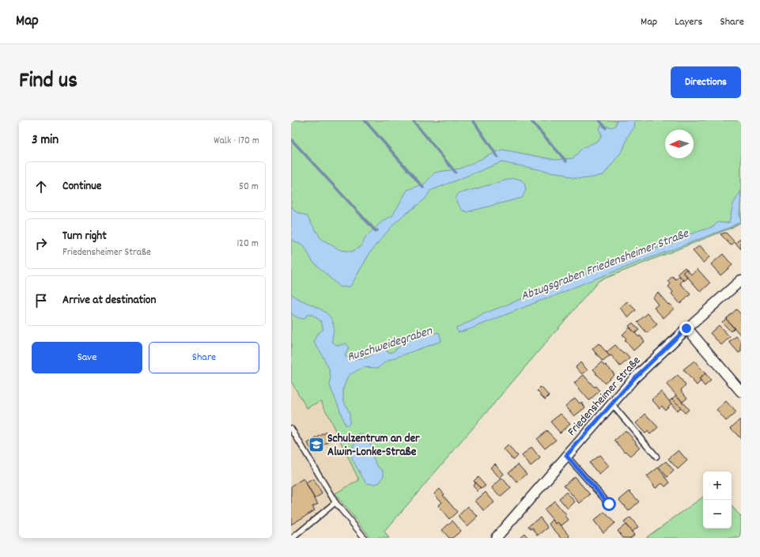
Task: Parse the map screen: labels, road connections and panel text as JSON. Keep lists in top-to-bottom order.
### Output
{
  "streets": {
    "street": ["Friedensheimer Straße"]
  },
  "water": ["Abzugsgraben Friedensheimer Straße", "Ruschweidegraben"],
  "places": {
    "school or university": ["Schulzentrum an der Alwin-Lonke-Straße"]
  },
  "north": "left",
  "page": {
    "header": "Map",
    "nav": ["Map", "Layers", "Share"],
    "title": "Find us",
    "buttons": [
      "Directions",
      ["Save", "Share"]
    ],
    "heading": ["3 min", "Walk · 170 m"],
    "list": [
      ["Continue", "50 m"],
      ["Turn right", "Friedensheimer Straße", "120 m"],
      "Arrive at destination"
    ],
    "map_buttons": ["+", "−"]
  }
}
